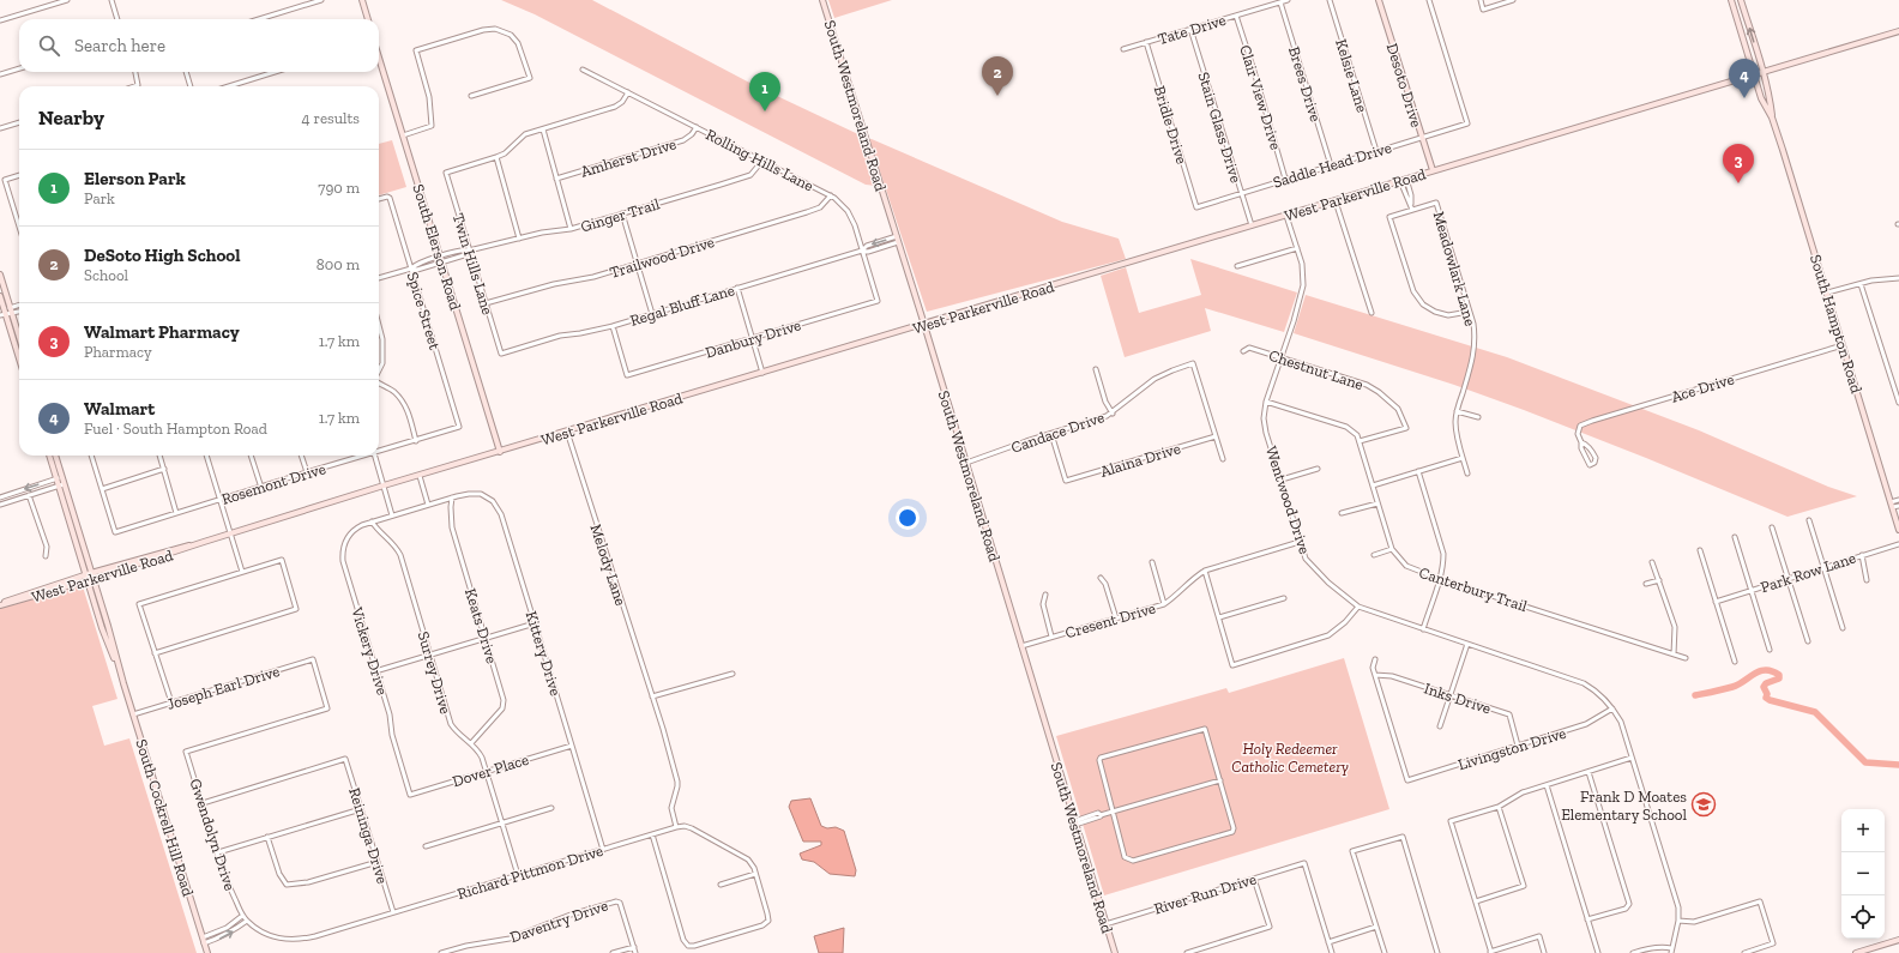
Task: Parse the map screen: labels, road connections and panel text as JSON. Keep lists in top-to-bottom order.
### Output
{
  "streets": {
    "main road": [
      "Desoto Drive",
      "South Westmoreland Road",
      "West Parkerville Road",
      "South Elerson Road",
      "South Hampton Road",
      "South Cockrell Hill Road"
    ],
    "street": [
      "Tate Drive",
      "Kelsie Lane",
      "Brees Drive",
      "Clair View Drive",
      "Bridle Drive",
      "Stain Glass Drive",
      "Amherst Drive",
      "Rolling Hills Lane",
      "Saddle Head Drive",
      "Ginger Trail",
      "Trailwood Drive",
      "Twin Hills Lane",
      "Meadowlark Lane",
      "Regal Bluff Lane",
      "Spice Street",
      "Danbury Drive",
      "Chestnut Lane",
      "Ace Drive",
      "Candace Drive",
      "Alaina Drive",
      "Rosemont Drive",
      "Wentwood Drive",
      "Melody Lane",
      "Park Row Lane",
      "Canterbury Trail",
      "Cresent Drive",
      "Keats Drive",
      "Vickery Drive",
      "Kittery Drive",
      "Surrey Drive",
      "Joseph Earl Drive",
      "Inks Drive",
      "Livingston Drive",
      "Dover Place",
      "Gwendolyn Drive",
      "Reininga Drive",
      "Richard Pittmon Drive",
      "River Run Drive",
      "Daventry Drive"
    ]
  },
  "crossings": [
    ["Tate Drive", "Brees Drive"],
    ["Tate Drive", "Clair View Drive"],
    ["Tate Drive", "Bridle Drive"],
    ["Tate Drive", "Stain Glass Drive"],
    ["Kelsie Lane", "Saddle Head Drive"],
    ["Brees Drive", "Saddle Head Drive"],
    ["Desoto Drive", "Saddle Head Drive"],
    ["Desoto Drive", "West Parkerville Road"],
    ["Clair View Drive", "Saddle Head Drive"],
    ["South Westmoreland Road", "West Parkerville Road"],
    ["South Westmoreland Road", "Regal Bluff Lane"],
    ["South Westmoreland Road", "Candace Drive"],
    ["South Westmoreland Road", "Cresent Drive"],
    ["South Westmoreland Road", "River Run Drive"],
    ["Bridle Drive", "Saddle Head Drive"],
    ["Stain Glass Drive", "Saddle Head Drive"],
    ["Stain Glass Drive", "West Parkerville Road"],
    ["Amherst Drive", "Rolling Hills Lane"],
    ["Rolling Hills Lane", "Ginger Trail"],
    ["Rolling Hills Lane", "Trailwood Drive"],
    ["Rolling Hills Lane", "Regal Bluff Lane"],
    ["Rolling Hills Lane", "Danbury Drive"],
    ["West Parkerville Road", "South Elerson Road"],
    ["West Parkerville Road", "South Hampton Road"],
    ["West Parkerville Road", "Wentwood Drive"],
    ["West Parkerville Road", "Melody Lane"],
    ["West Parkerville Road", "South Cockrell Hill Road"],
    ["Ginger Trail", "South Elerson Road"],
    ["Ginger Trail", "Twin Hills Lane"],
    ["Ginger Trail", "Spice Street"],
    ["Trailwood Drive", "Twin Hills Lane"],
    ["Twin Hills Lane", "Regal Bluff Lane"],
    ["Regal Bluff Lane", "Danbury Drive"],
    ["Spice Street", "Rosemont Drive"],
    ["South Hampton Road", "Ace Drive"],
    ["Chestnut Lane", "Wentwood Drive"],
    ["Chestnut Lane", "Canterbury Trail"],
    ["Candace Drive", "Alaina Drive"],
    ["Wentwood Drive", "Cresent Drive"],
    ["Wentwood Drive", "Livingston Drive"],
    ["Melody Lane", "Richard Pittmon Drive"],
    ["Keats Drive", "Kittery Drive"],
    ["Keats Drive", "Surrey Drive"],
    ["Vickery Drive", "Kittery Drive"],
    ["Vickery Drive", "Surrey Drive"],
    ["Vickery Drive", "Dover Place"],
    ["Kittery Drive", "Dover Place"],
    ["Kittery Drive", "Richard Pittmon Drive"],
    ["Surrey Drive", "Dover Place"],
    ["Surrey Drive", "Richard Pittmon Drive"],
    ["Joseph Earl Drive", "South Cockrell Hill Road"],
    ["Joseph Earl Drive", "Gwendolyn Drive"],
    ["Inks Drive", "Livingston Drive"],
    ["Gwendolyn Drive", "Reininga Drive"],
    ["Gwendolyn Drive", "Richard Pittmon Drive"],
    ["Reininga Drive", "Richard Pittmon Drive"]
  ],
  "parks": ["Holy Redeemer Catholic Cemetery"],
  "places": {
    "school or university": ["Frank D Moates Elementary School"]
  },
  "page": {
    "search": "Search here",
    "pins": [
      "2",
      "4",
      "1",
      "3"
    ],
    "heading": ["Nearby", "4 results"],
    "list": [
      {
        "mark": "1",
        "name": "Elerson Park",
        "note": "Park",
        "value": "790 m"
      },
      {
        "mark": "2",
        "name": "DeSoto High School",
        "note": "School",
        "value": "800 m"
      },
      {
        "mark": "3",
        "name": "Walmart Pharmacy",
        "note": "Pharmacy",
        "value": "1.7 km"
      },
      {
        "mark": "4",
        "name": "Walmart",
        "note": "Fuel · South Hampton Road",
        "value": "1.7 km"
      }
    ],
    "map_buttons": ["+", "−"]
  }
}
